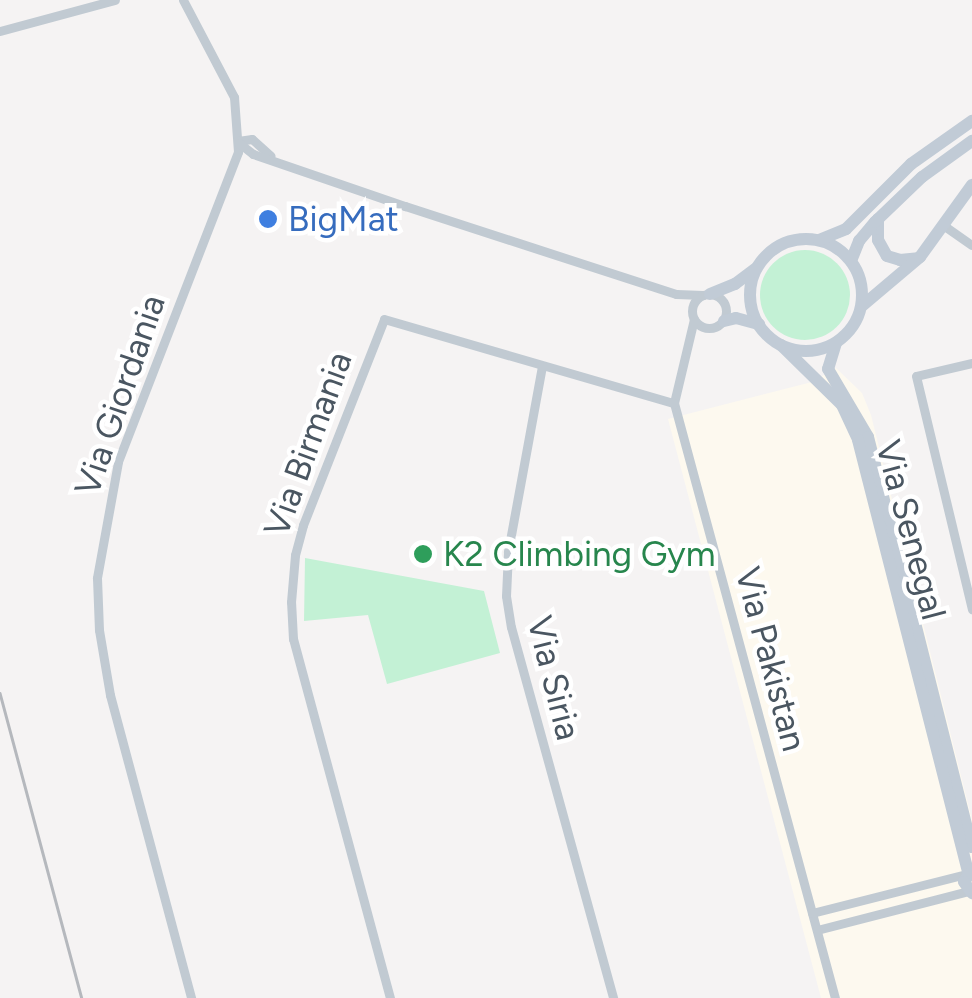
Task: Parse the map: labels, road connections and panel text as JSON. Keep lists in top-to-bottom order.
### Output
{
  "streets": {
    "main road": ["Via Senegal"],
    "street": [
      "Via Giordania",
      "Via Birmania",
      "Via Pakistan",
      "Via Siria"
    ]
  },
  "crossings": [
    ["Via Birmania", "Via Pakistan"],
    ["Via Birmania", "Via Siria"]
  ],
  "places": ["BigMat", "K2 Climbing Gym"]
}
